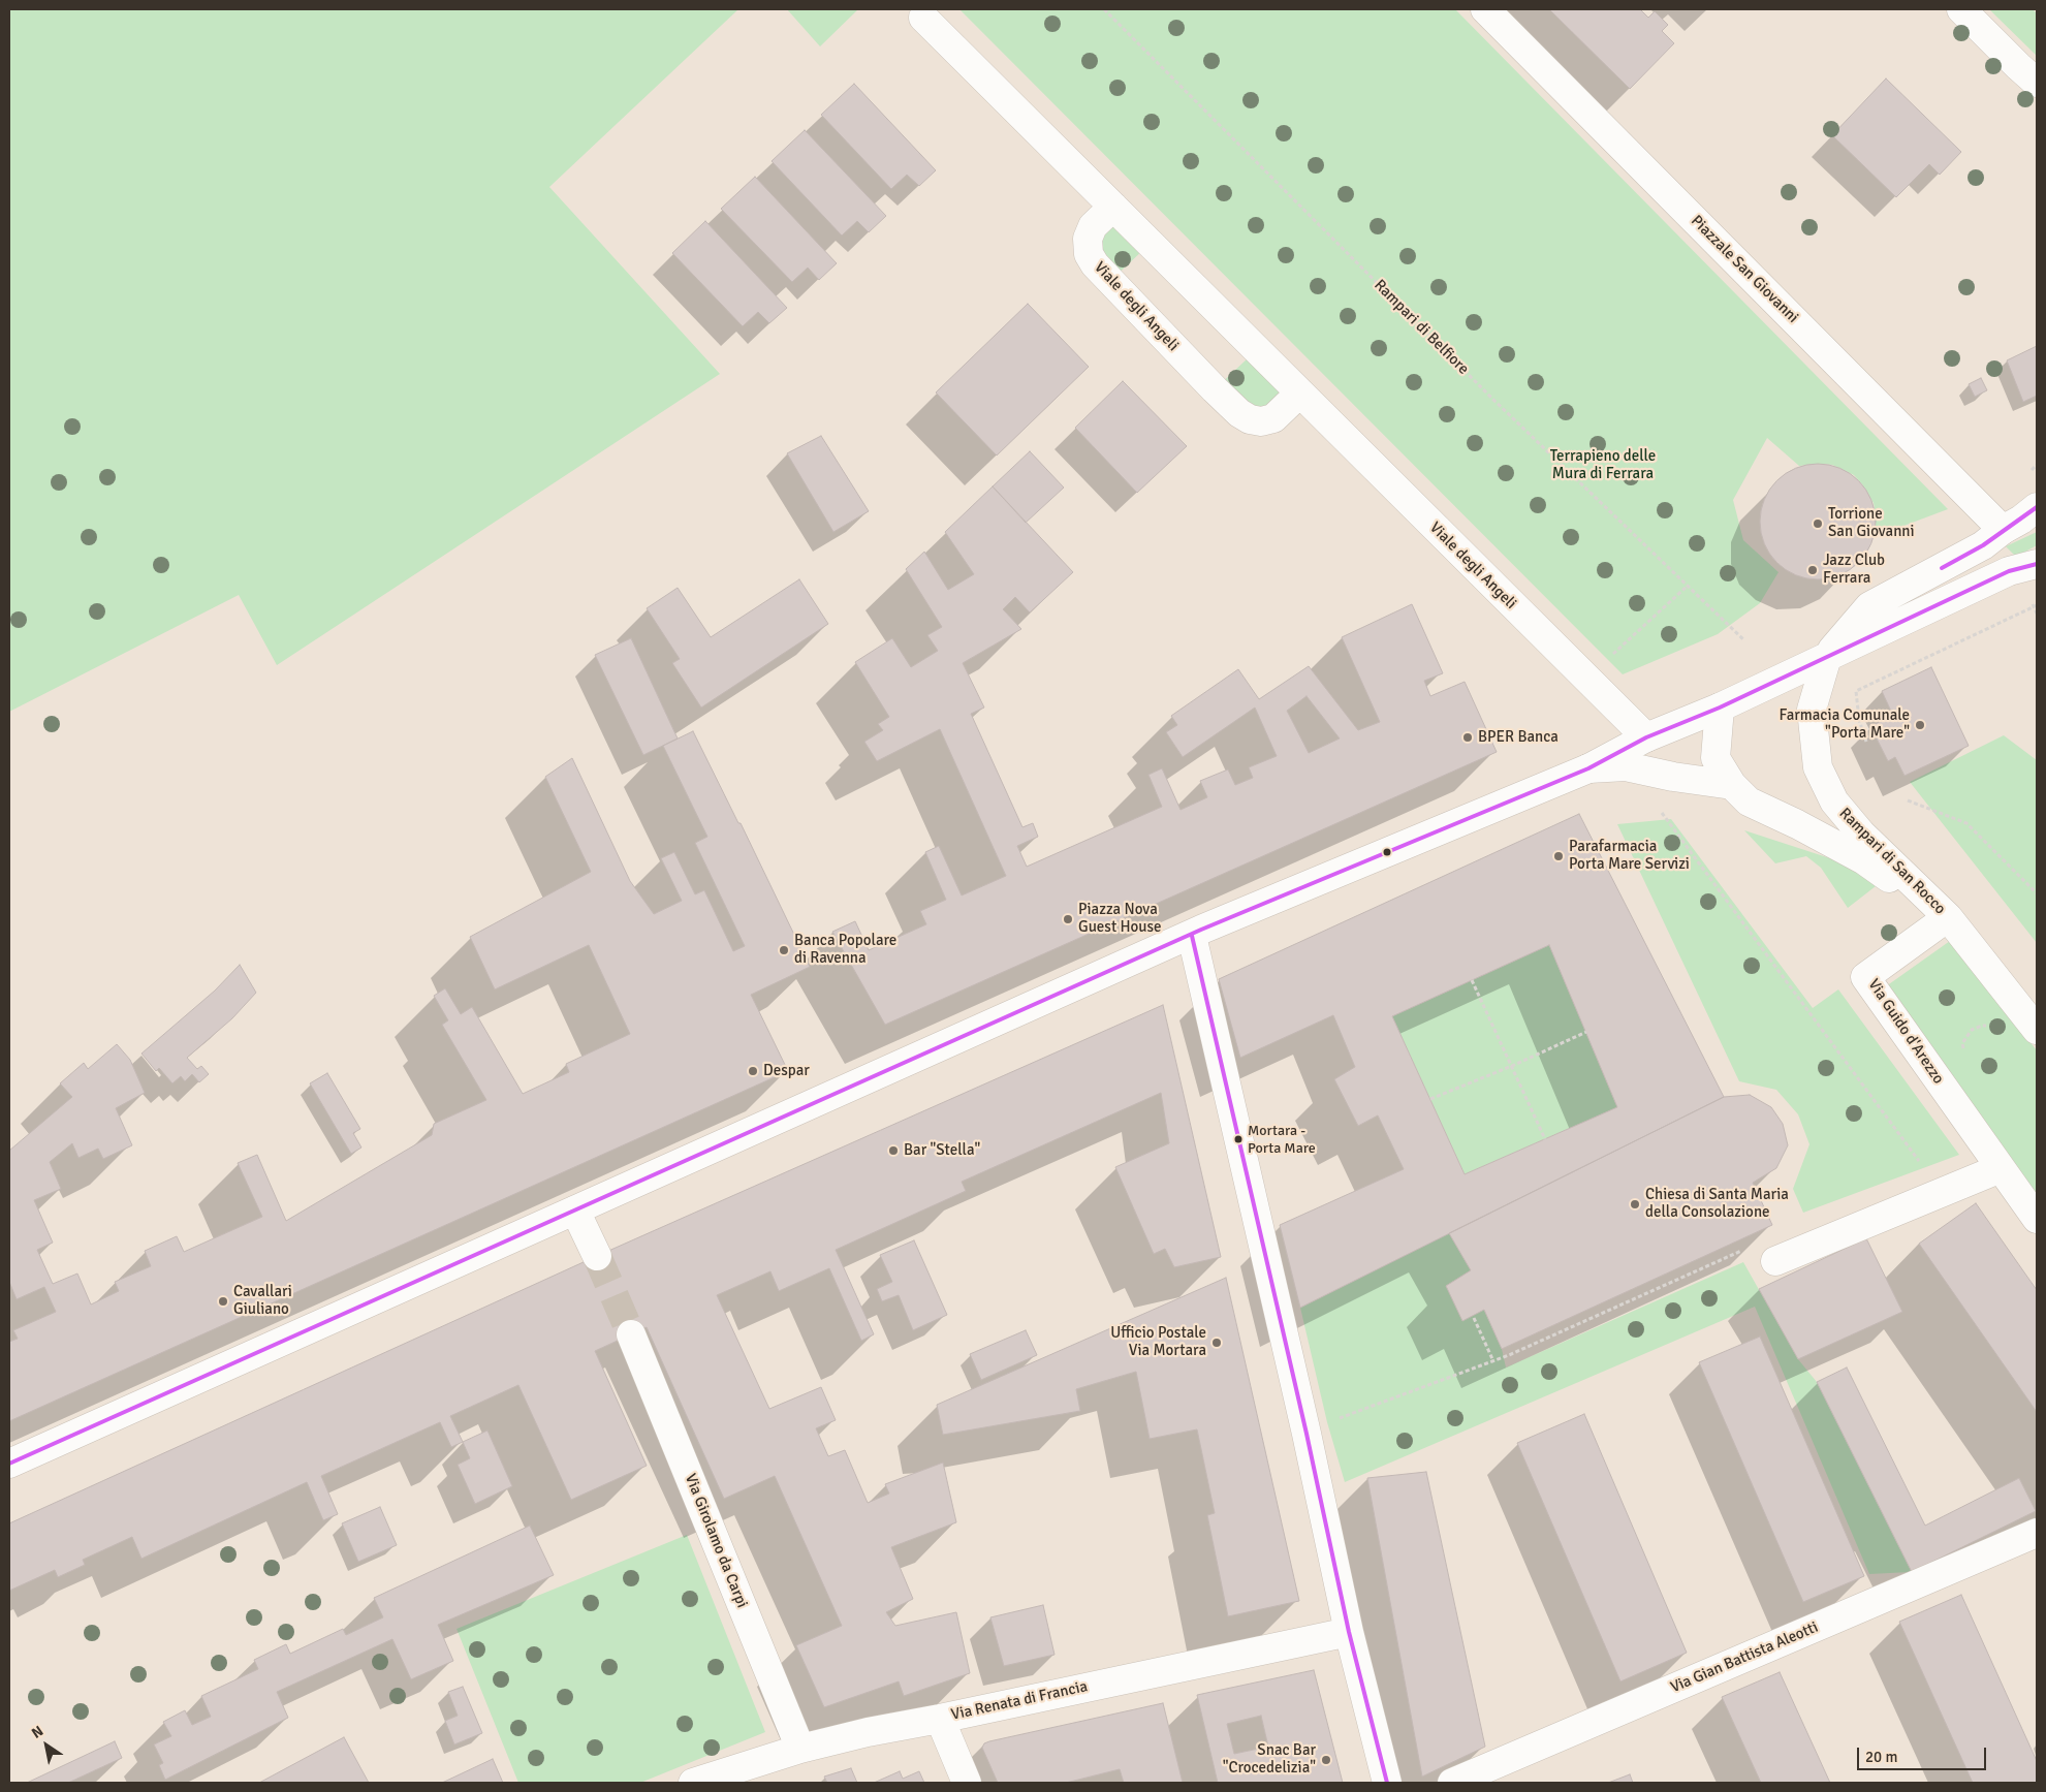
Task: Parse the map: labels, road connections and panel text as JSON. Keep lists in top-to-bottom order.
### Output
{
  "streets": {
    "street": [
      "Piazzale San Giovanni",
      "Viale degli Angeli",
      "Rampari di San Rocco",
      "Via Guido d'Arezzo",
      "Via Girolamo da Carpi",
      "Via Gian Battista Aleotti",
      "Via Renata di Francia"
    ],
    "path": ["Rampari di Belfiore"]
  },
  "crossings": [
    ["Rampari di San Rocco", "Via Guido d'Arezzo"],
    ["Via Girolamo da Carpi", "Via Renata di Francia"]
  ],
  "parks": ["Terrapieno delle Mura di Ferrara"],
  "places": [
    "Torrione San Giovanni",
    "Jazz Club Ferrara",
    "Farmacia Comunale \"Porta Mare\"",
    "BPER Banca",
    "Parafarmacia Porta Mare Servizi",
    "Piazza Nova Guest House",
    "Banca Popolare di Ravenna",
    "Despar",
    "Mortara - Porta Mare",
    "Bar \"Stella\"",
    "Chiesa di Santa Maria della Consolazione",
    "Cavallari Giuliano",
    "Ufficio Postale Via Mortara",
    "Snac Bar \"Crocedelizia\""
  ],
  "scale_bar": "20 m",
  "north": "top left"
}
